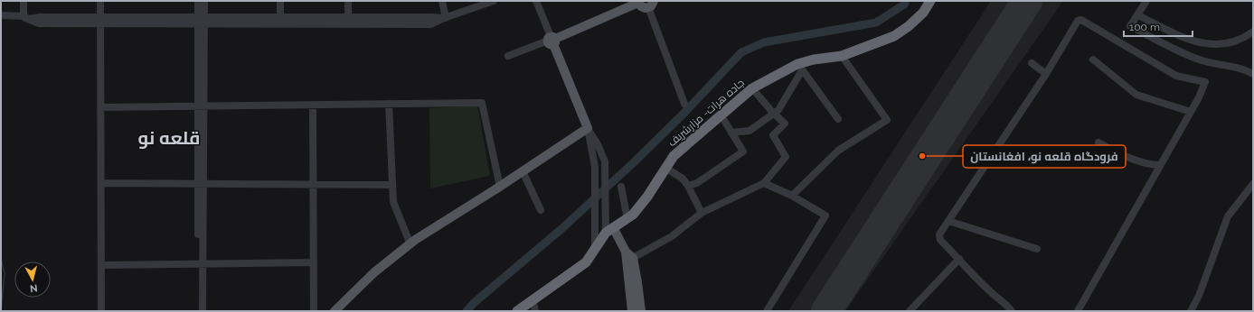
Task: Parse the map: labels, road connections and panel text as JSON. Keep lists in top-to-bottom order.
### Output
{
  "streets": {
    "highway": ["جاده هرات- مزارشریف"]
  },
  "districts": ["قلعه نو"],
  "places": ["فرودگاه قلعه نو، افغانستان"],
  "scale_bar": "100 m",
  "north": "bottom"
}
